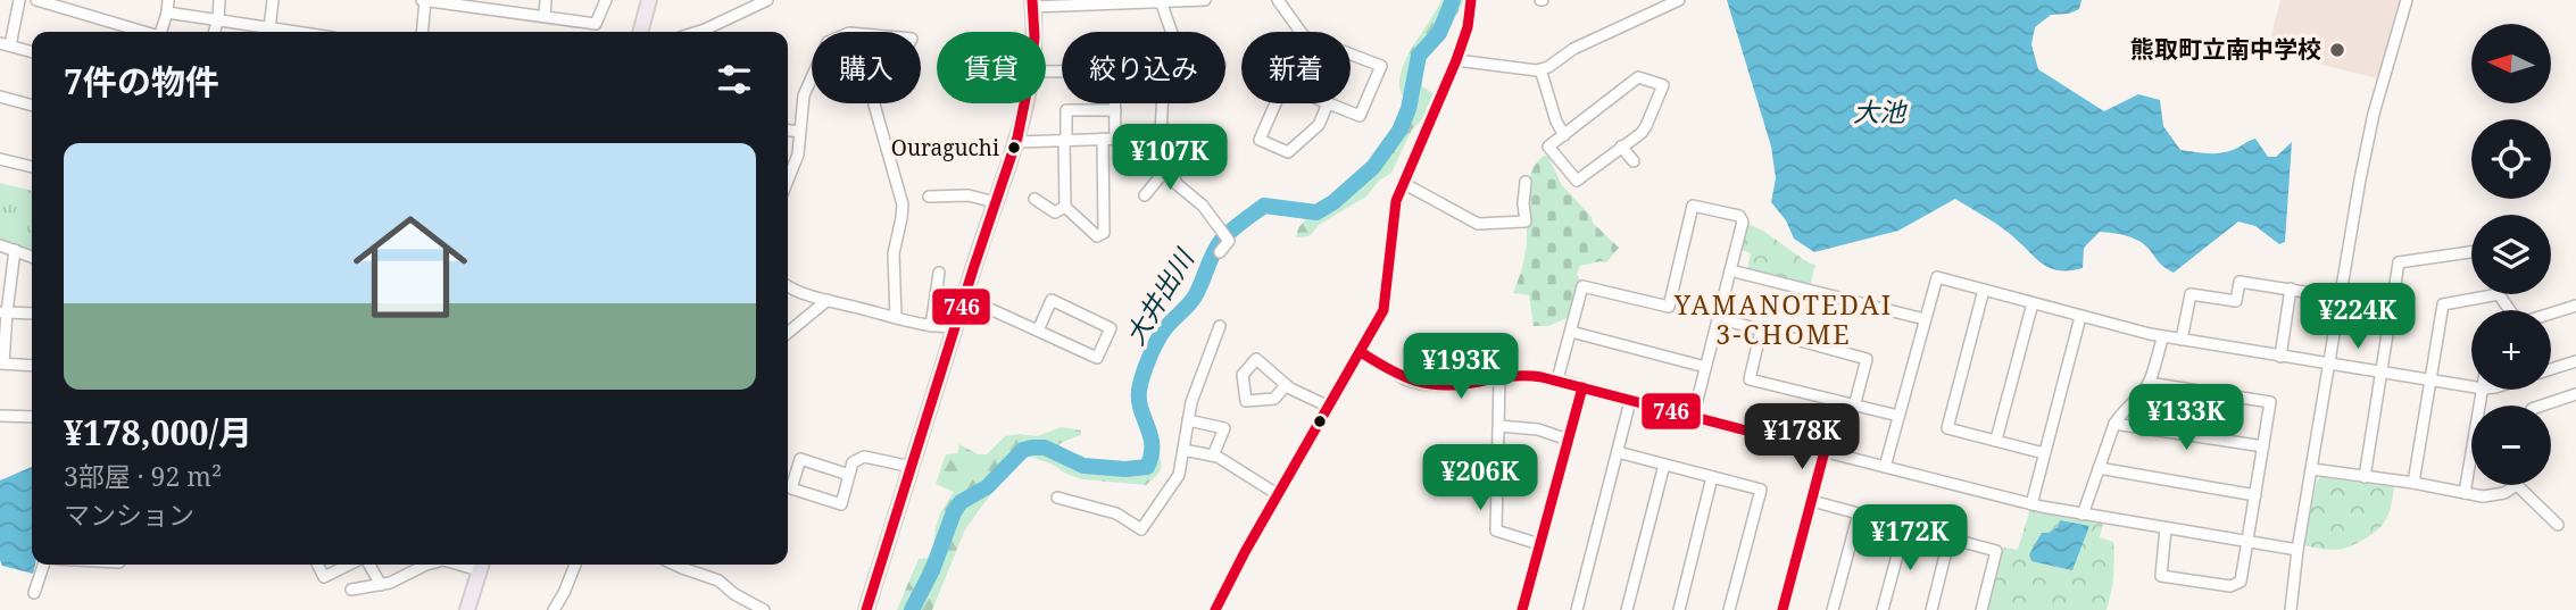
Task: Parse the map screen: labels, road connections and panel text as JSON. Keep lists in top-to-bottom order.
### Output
{
  "districts": ["YAMANOTEDAI 3-CHOME"],
  "water": ["大池", "大井出川"],
  "places": ["熊取町立南中学校", "Ouraguchi"],
  "lines": ["transit line 746"],
  "north": "left",
  "page": {
    "map_buttons": ["+", "−"],
    "chip": [
      "購入",
      "賃貸",
      "絞り込み",
      "新着"
    ],
    "heading": "7件の物件",
    "price": [
      "¥107K",
      "¥224K",
      "¥193K",
      "¥133K",
      "¥178K",
      "¥206K",
      "¥172K"
    ],
    "list": [
      {
        "name": "¥178,000/月",
        "note": "3部屋 · 92 m² · マンション"
      }
    ]
  }
}
